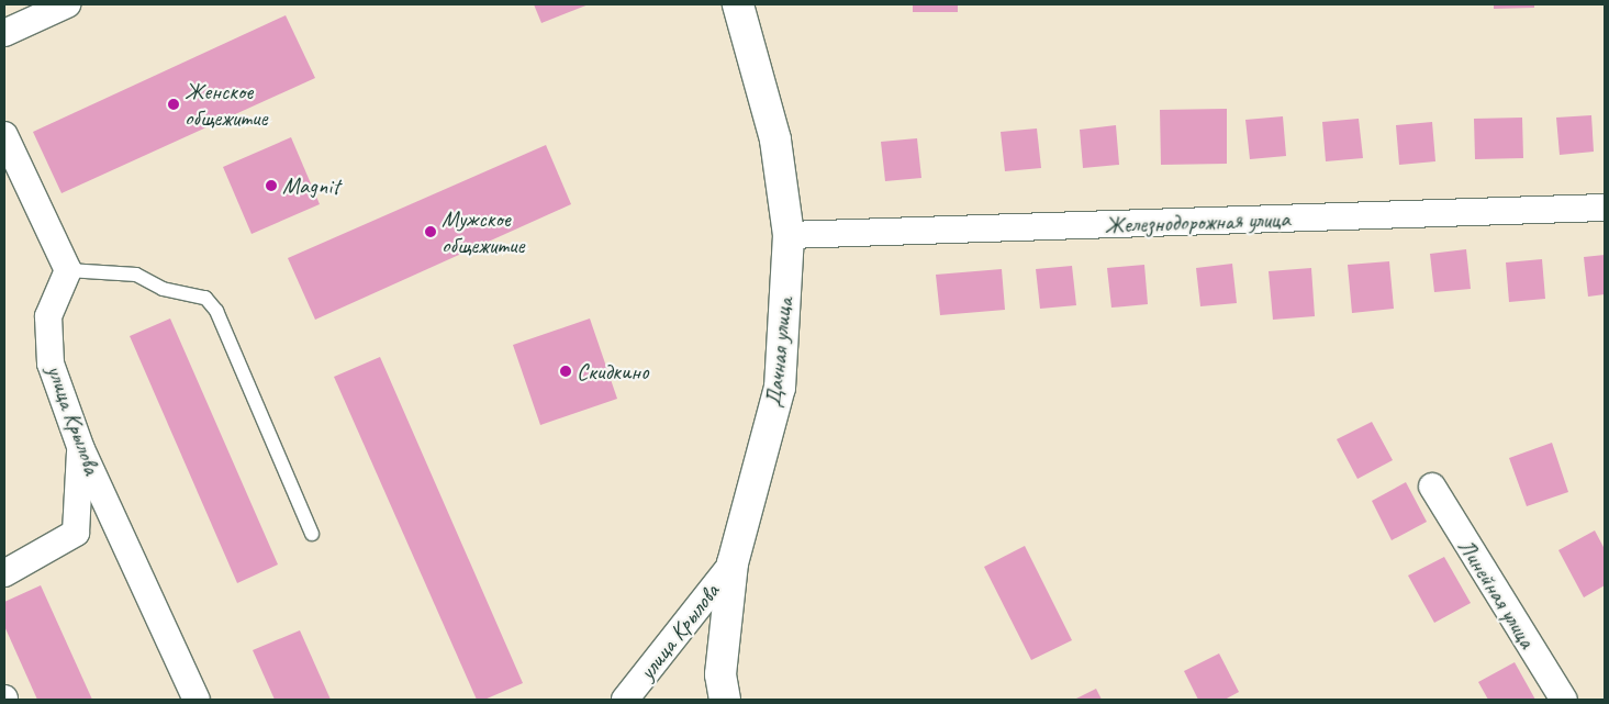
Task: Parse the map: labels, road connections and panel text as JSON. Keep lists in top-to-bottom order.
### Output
{
  "streets": {
    "street": [
      "Железнодорожная улица",
      "Дачная улица",
      "улица Крылова",
      "Линейная улица"
    ]
  },
  "crossings": [
    ["Железнодорожная улица", "Дачная улица"],
    ["Дачная улица", "улица Крылова"]
  ],
  "places": [
    "Женское общежитие",
    "Magnit",
    "Мужское общежитие",
    "Скидкино"
  ]
}
